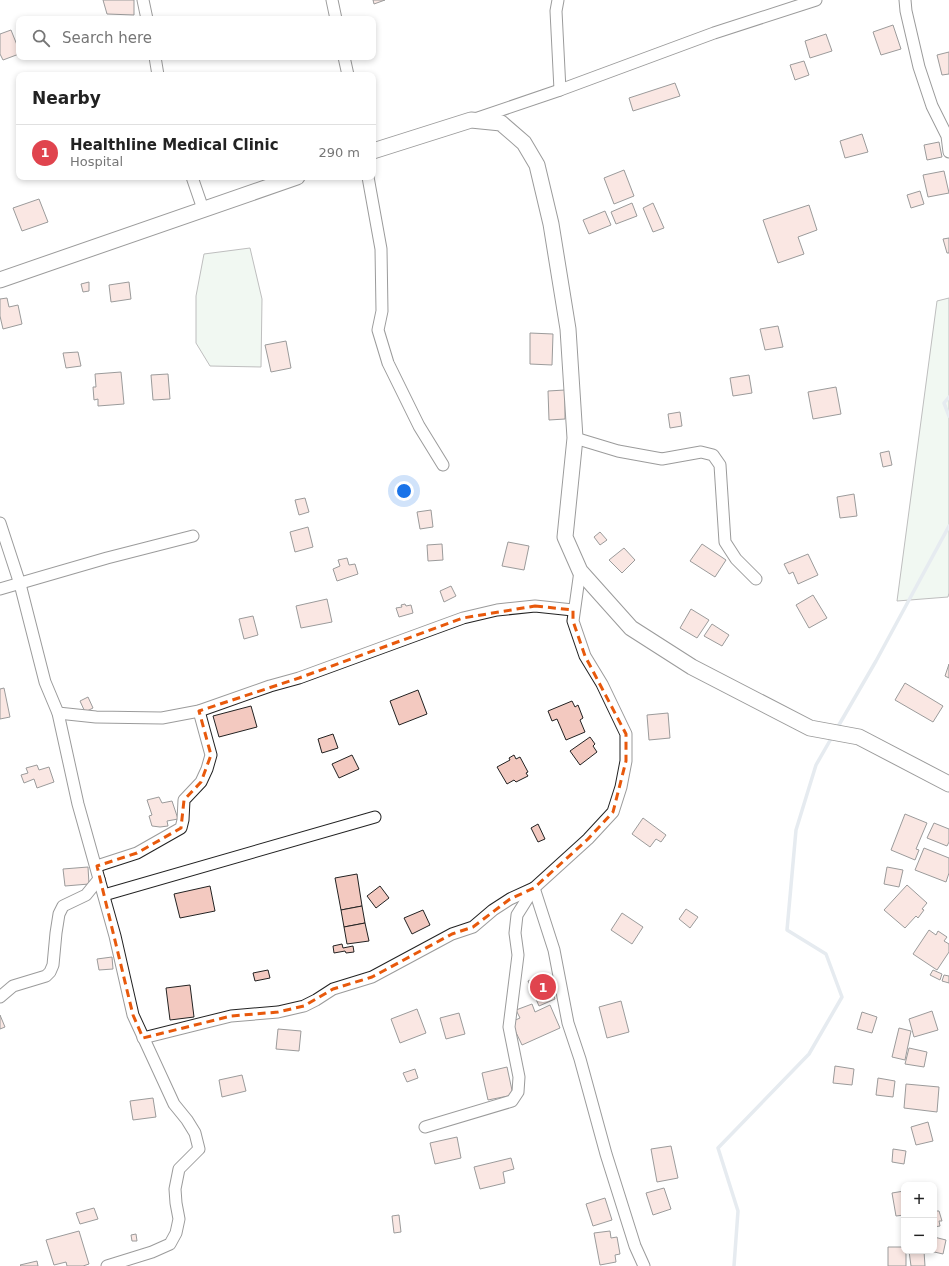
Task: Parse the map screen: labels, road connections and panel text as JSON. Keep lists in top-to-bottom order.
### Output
{
  "page": {
    "search": "Search here",
    "heading": "Nearby",
    "list": [
      {
        "mark": "1",
        "name": "Healthline Medical Clinic",
        "note": "Hospital",
        "value": "290 m"
      }
    ],
    "pins": "1",
    "map_buttons": ["+", "−"]
  }
}
